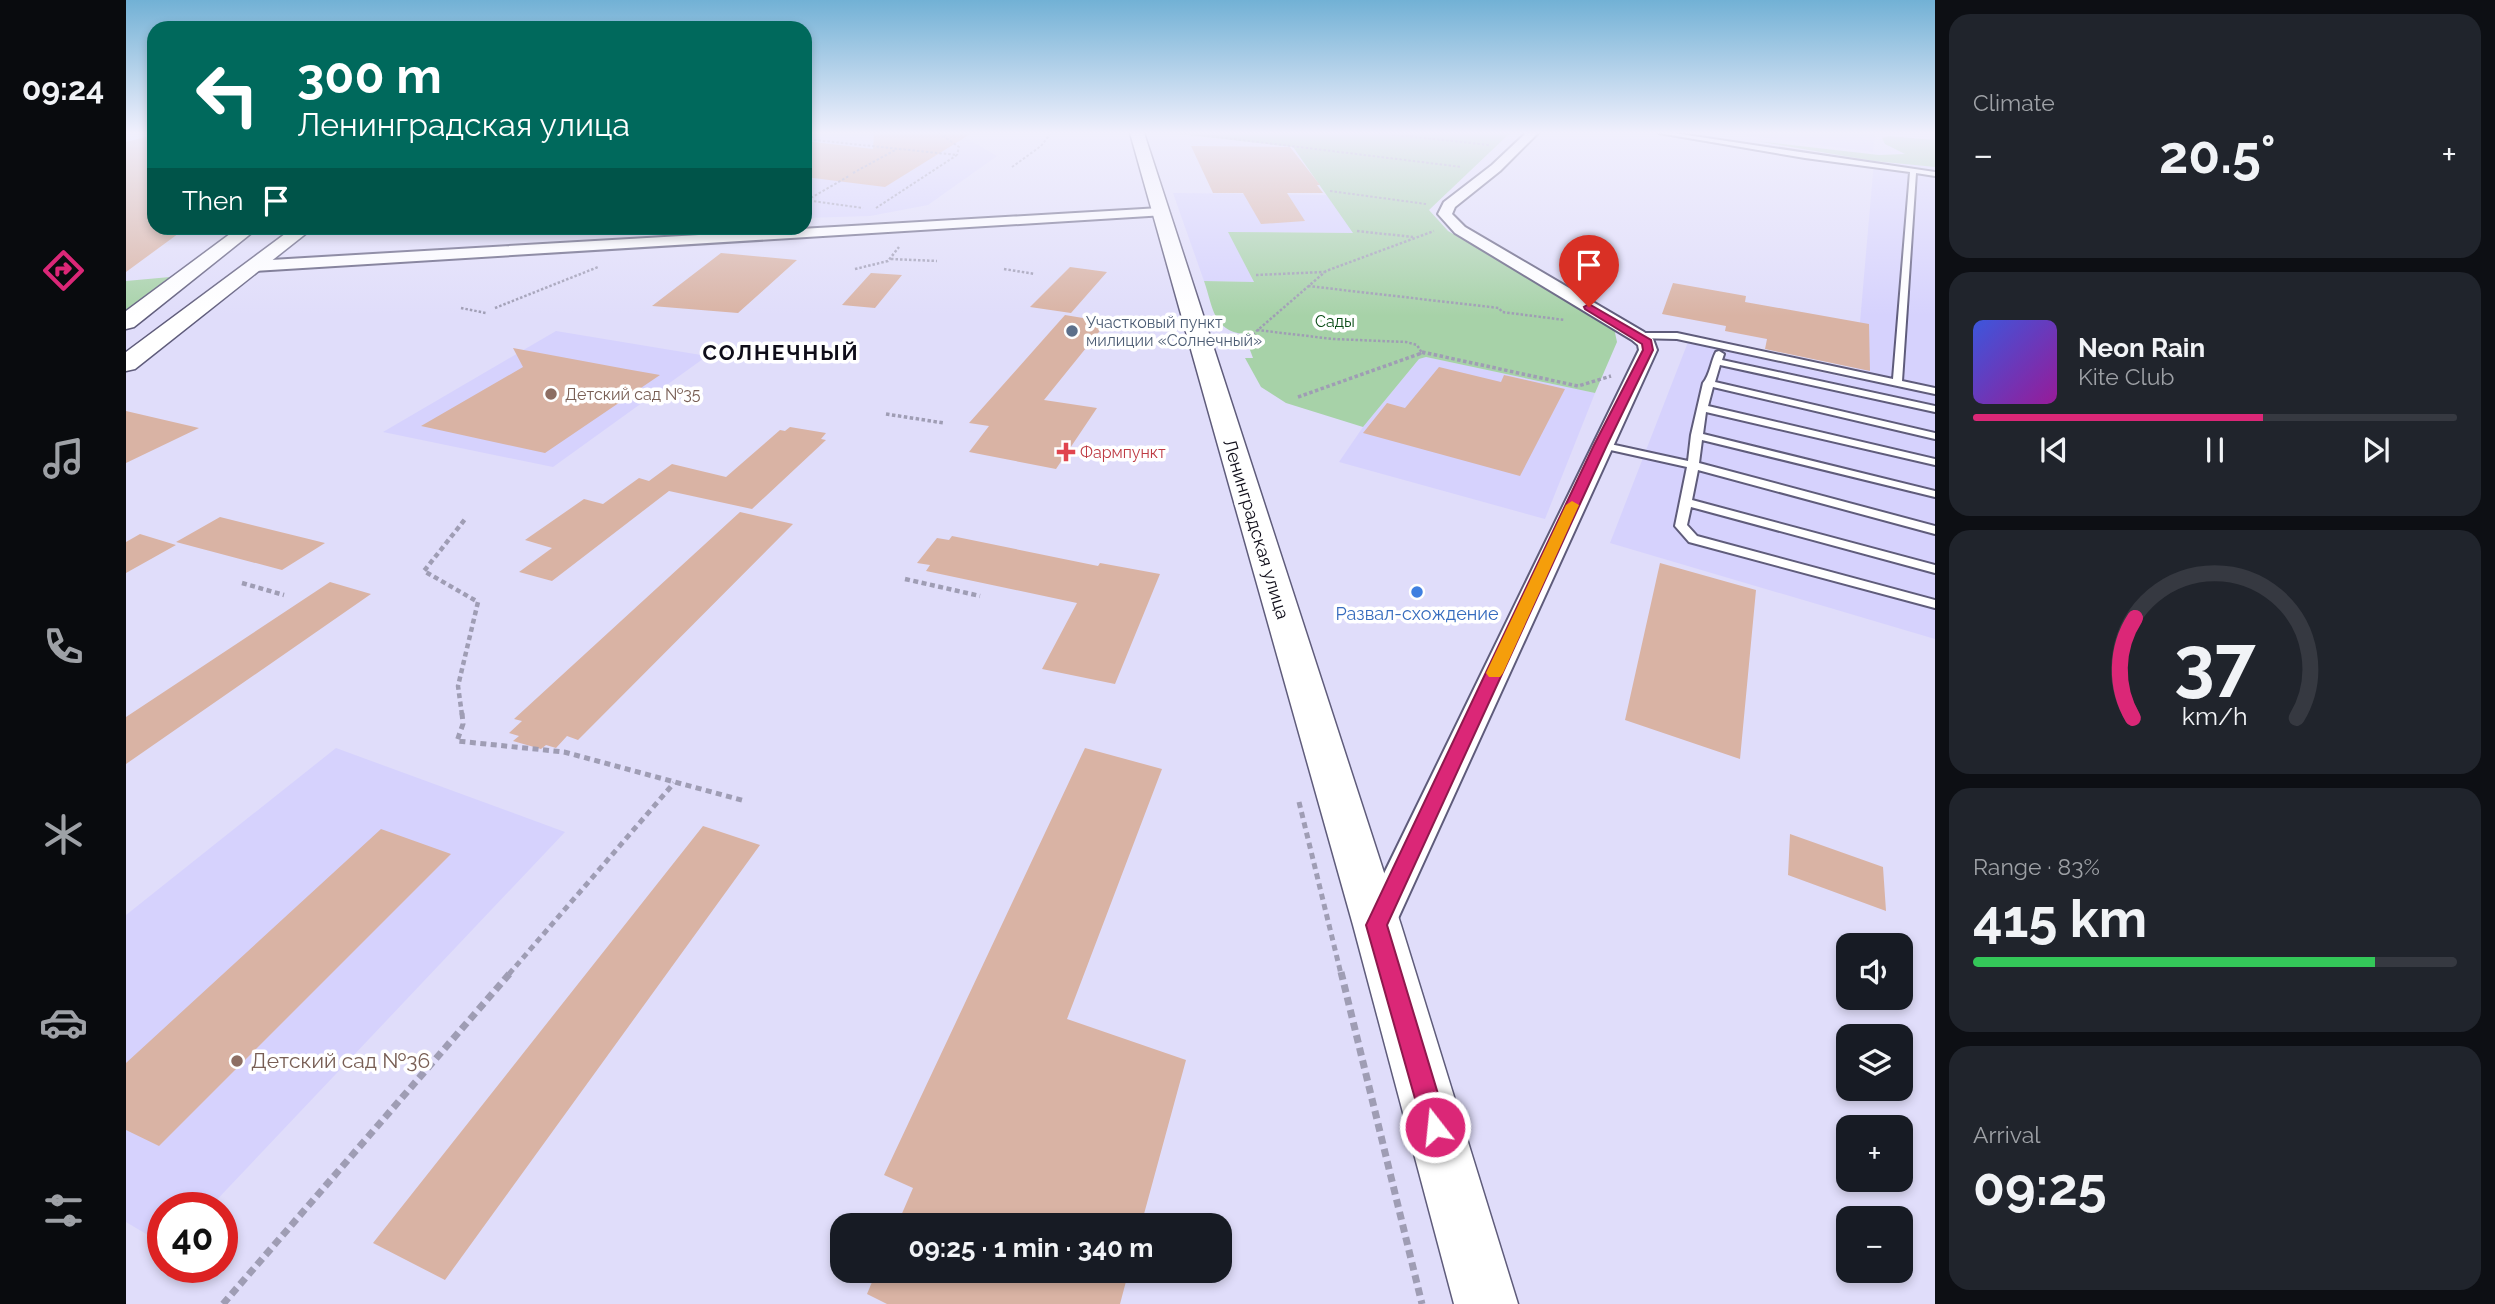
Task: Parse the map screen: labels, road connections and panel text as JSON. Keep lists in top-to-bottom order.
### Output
{
  "streets": {
    "street": ["Ленинградская улица"]
  },
  "districts": ["СОЛНЕЧНЫЙ"],
  "parks": ["Сады"],
  "places": {
    "other": [
      "Участковый пункт милиции «Солнечный»",
      "Детский сад №35",
      "Развал-схождение",
      "Детский сад №36"
    ],
    "health": ["Фармпункт"]
  },
  "page": {
    "tabs": "09:24",
    "tile": [
      "Climate",
      ["Range · 83%", "415 km"],
      ["Arrival", "09:25"]
    ],
    "turn": ["300 m", "Ленинградская улица"],
    "heat": ["−", "20.5°", "+"],
    "then": "Then",
    "song": ["Neon Rain", "Kite Club"],
    "map_buttons": ["+", "−"],
    "limit": "40",
    "trip": "09:25 · 1 min · 340 m",
    "gauge": ["37", "km/h"]
  }
}
